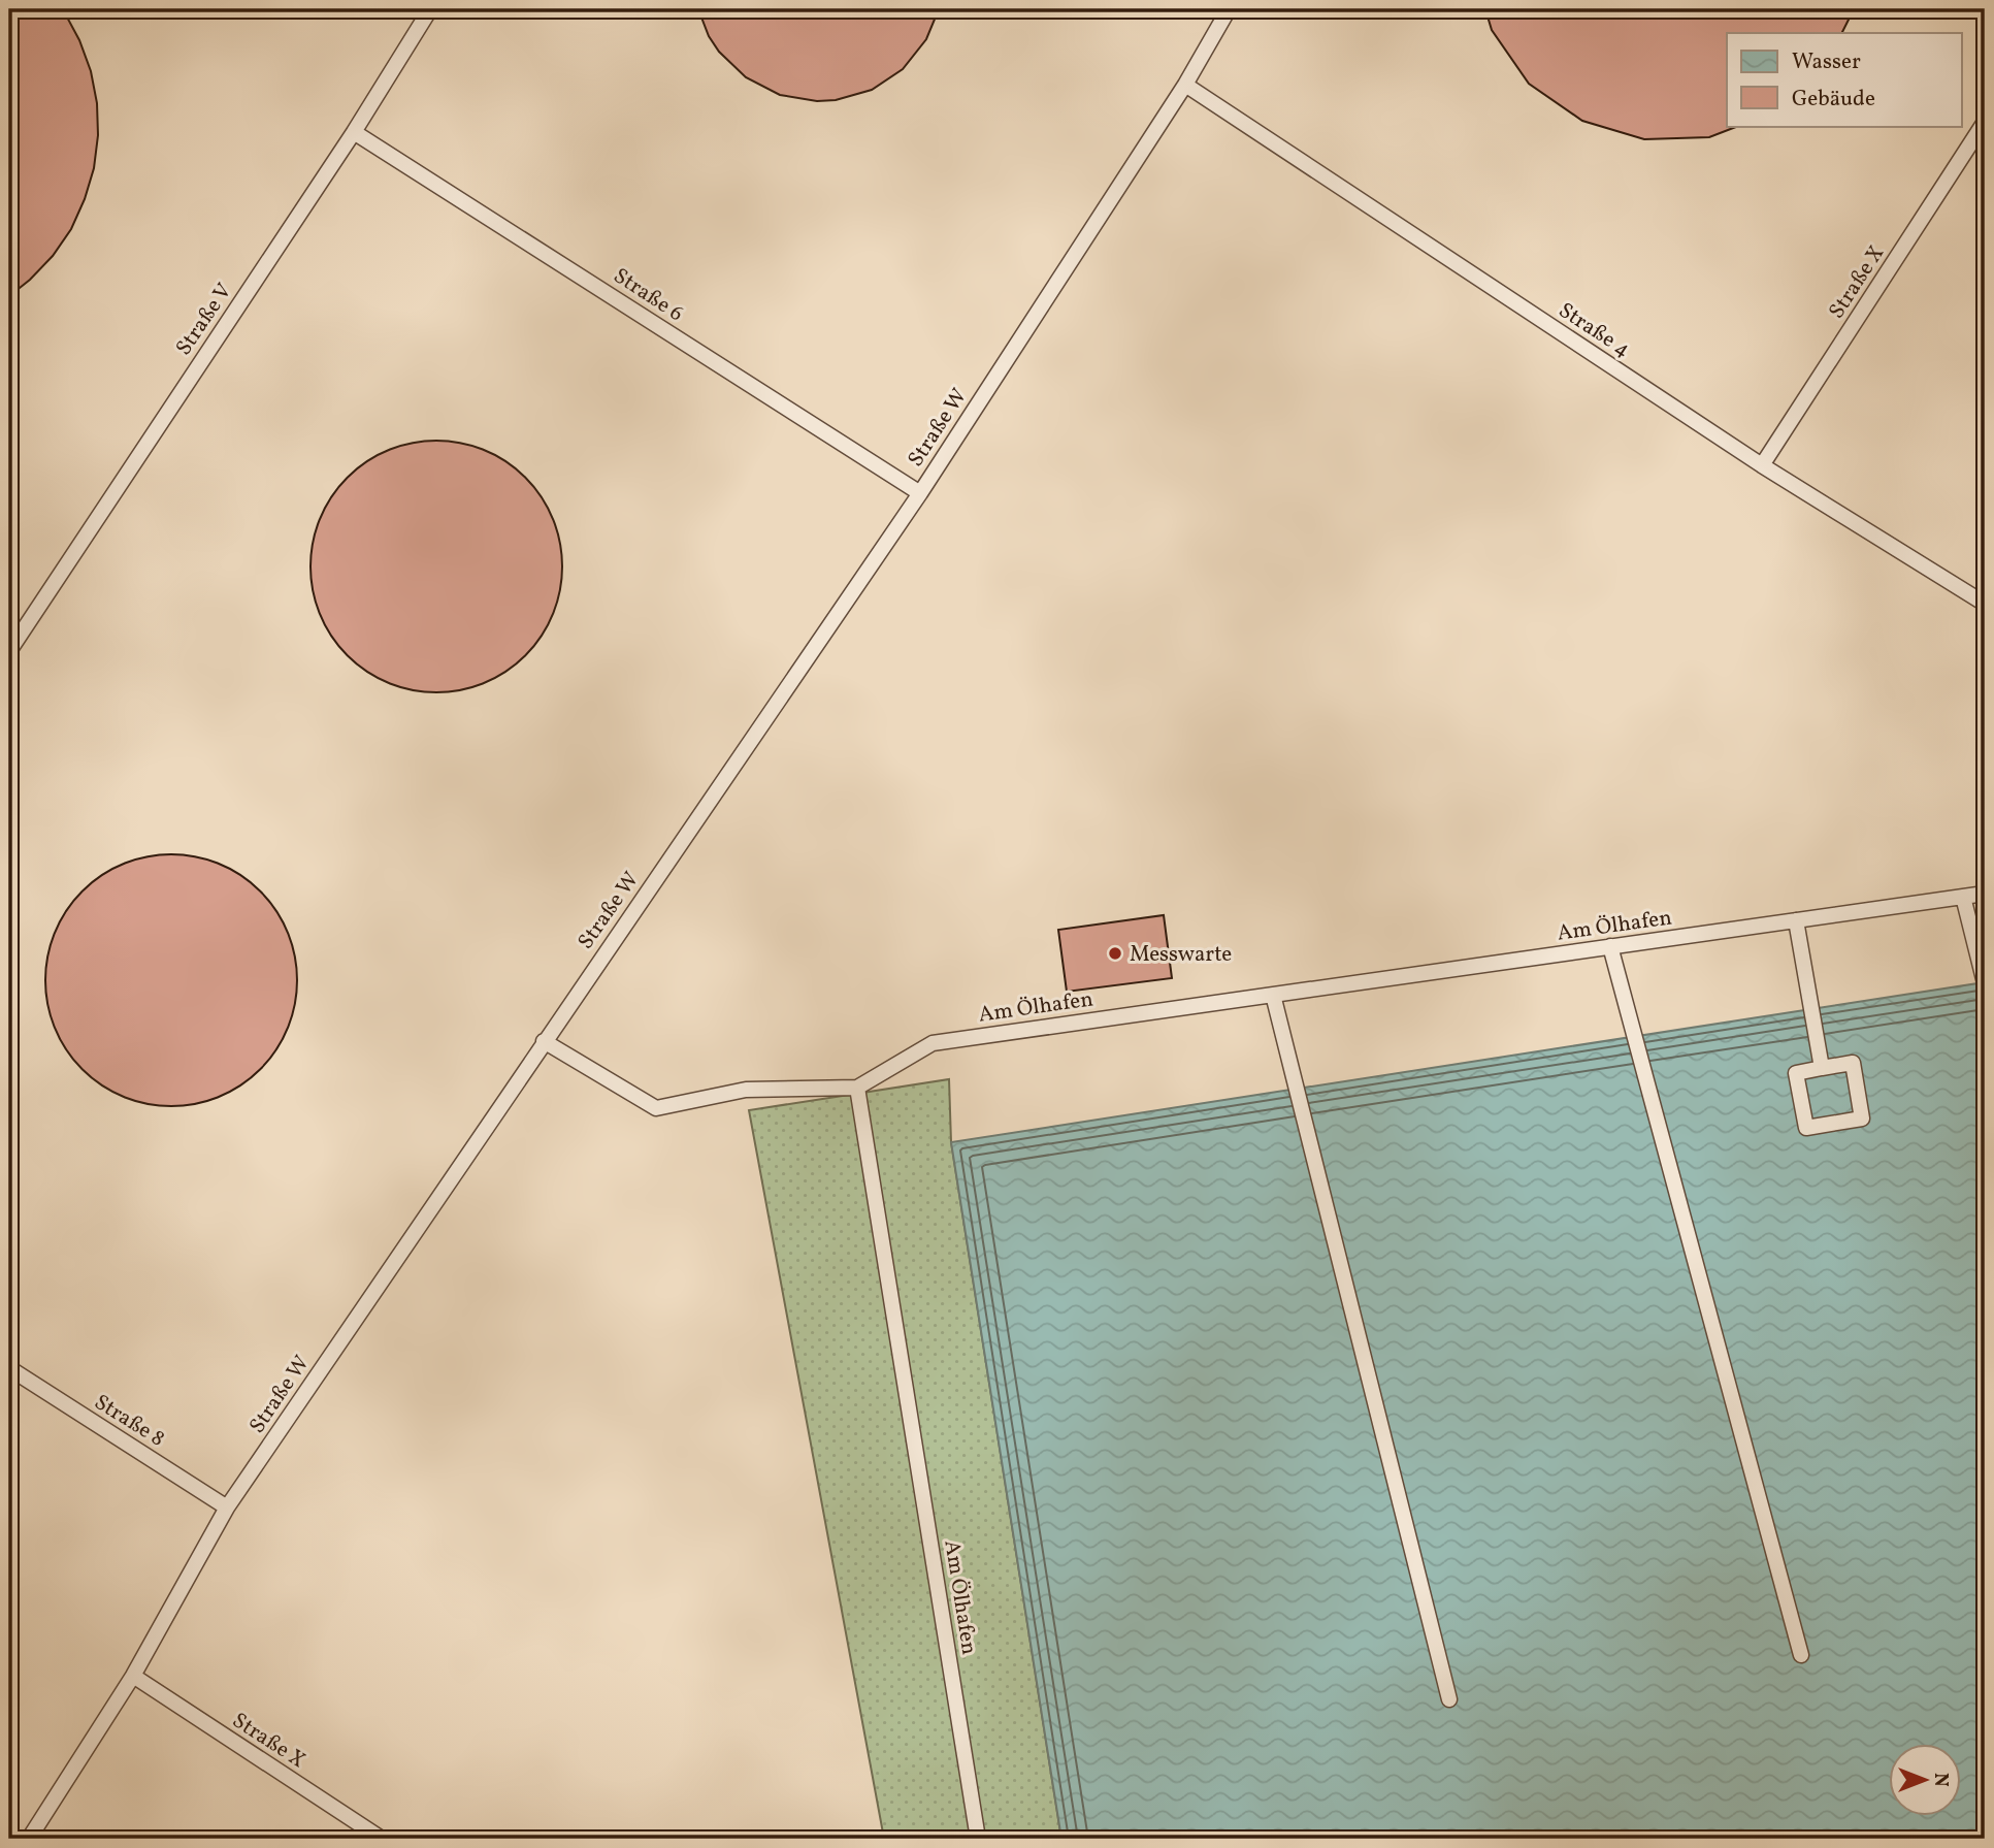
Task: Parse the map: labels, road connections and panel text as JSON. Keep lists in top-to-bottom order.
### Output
{
  "streets": {
    "lane": [
      "Straße X",
      "Straße 6",
      "Straße V",
      "Straße 4",
      "Straße W",
      "Am Ölhafen",
      "Straße 8"
    ]
  },
  "crossings": [
    ["Straße X", "Straße 4"],
    ["Straße X", "Straße W"],
    ["Straße 6", "Straße V"],
    ["Straße 6", "Straße W"],
    ["Straße 4", "Straße W"],
    ["Straße W", "Straße 8"]
  ],
  "places": ["Messwarte"],
  "legend": ["Wasser", "Gebäude"],
  "north": "right"
}
